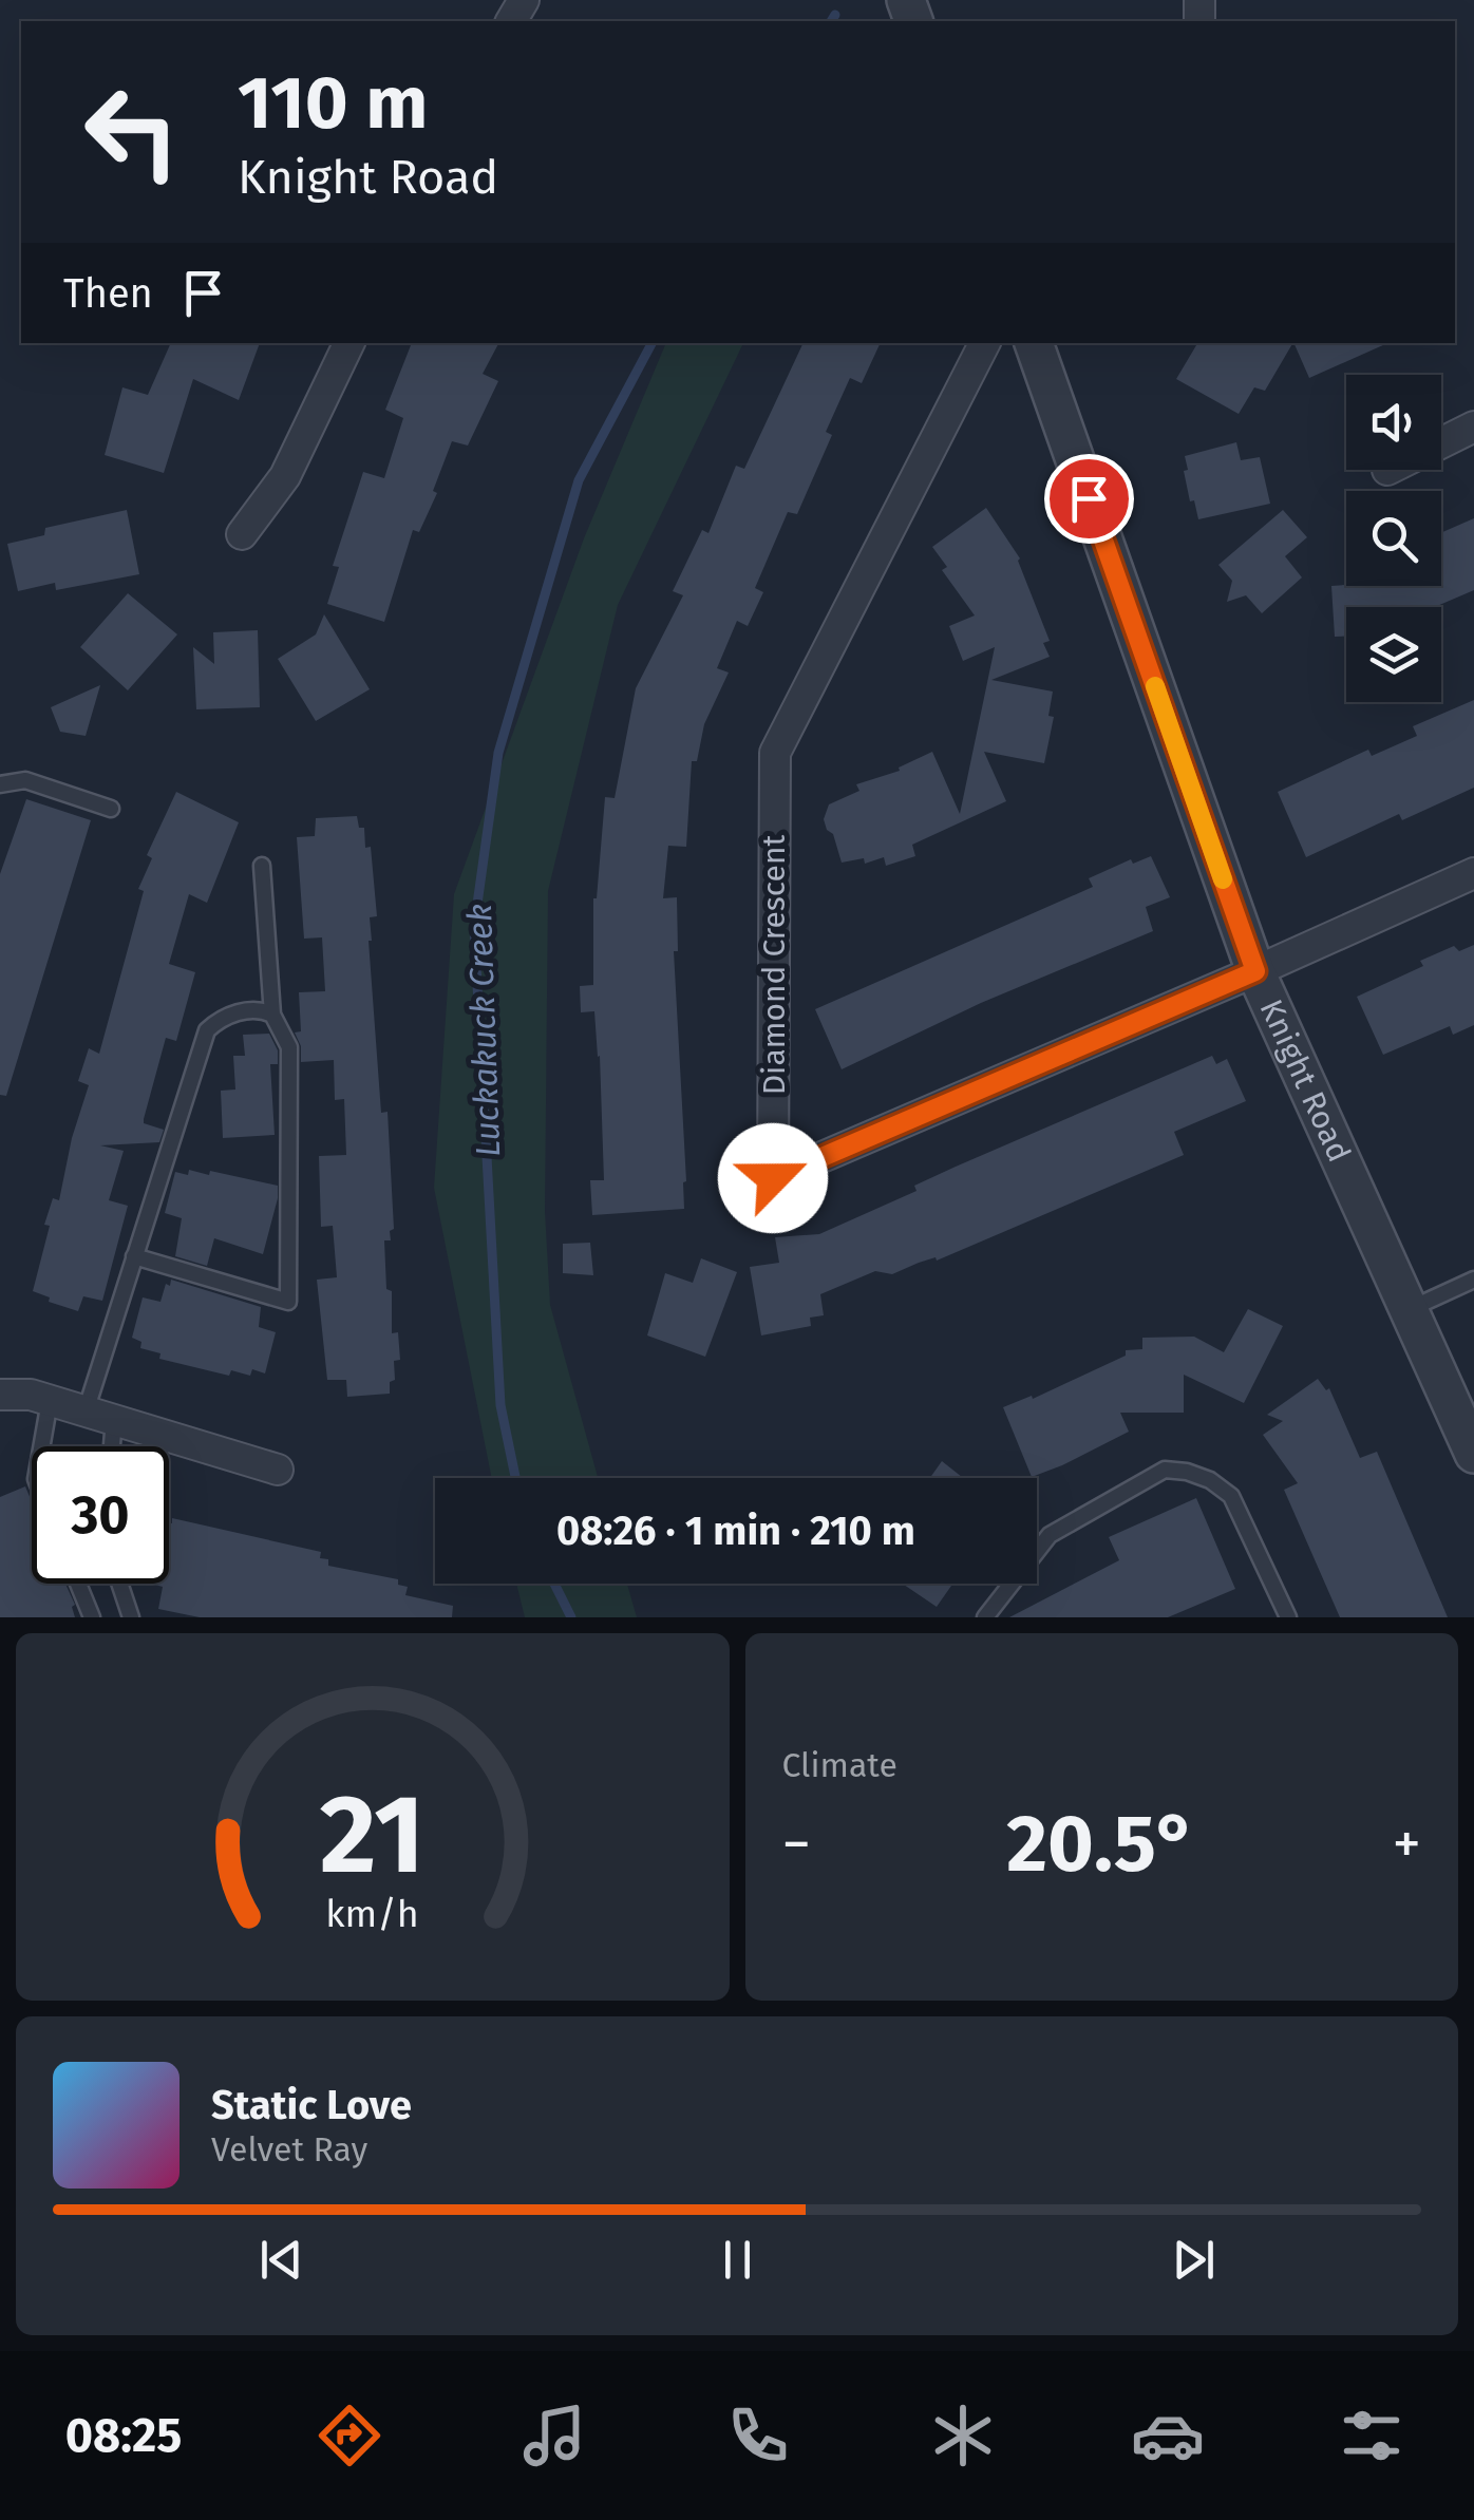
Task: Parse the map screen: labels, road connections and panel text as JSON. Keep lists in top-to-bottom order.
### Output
{
  "streets": {
    "street": ["Diamond Crescent", "Knight Road"]
  },
  "crossings": [
    ["Diamond Crescent", "Knight Road"]
  ],
  "water": ["Luckakuck Creek"],
  "page": {
    "turn": ["110 m", "Knight Road"],
    "then": "Then",
    "limit": "30",
    "trip": "08:26 · 1 min · 210 m",
    "tile": "Climate",
    "heat": ["−", "20.5°", "+"],
    "song": ["Static Love", "Velvet Ray"],
    "tabs": "08:25",
    "gauge": ["21", "km/h"]
  }
}
